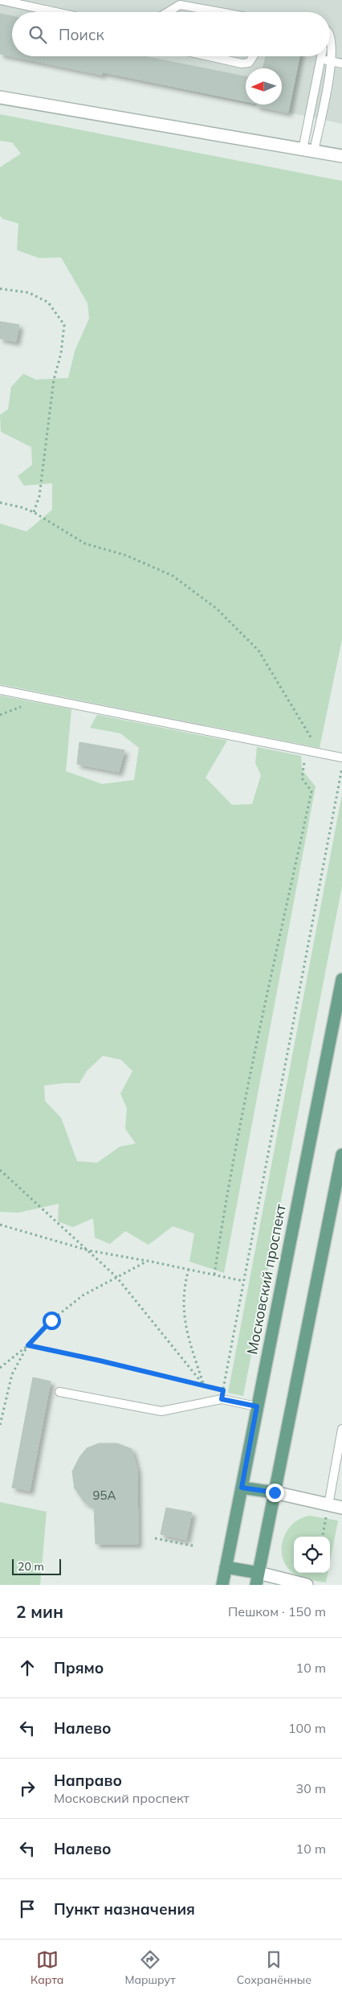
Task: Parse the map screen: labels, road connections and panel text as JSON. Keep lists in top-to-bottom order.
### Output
{
  "streets": {
    "main road": ["Московский проспект"]
  },
  "house_numbers": ["95А"],
  "scale_bar": "20 m",
  "north": "left",
  "page": {
    "search": "Поиск",
    "scale": "20 m",
    "heading": ["2 мин", "Пешком · 150 m"],
    "list": [
      ["Прямо", "10 m"],
      ["Налево", "100 m"],
      ["Направо", "Московский проспект", "30 m"],
      ["Налево", "10 m"],
      "Пункт назначения"
    ],
    "nav": ["Карта", "Маршрут", "Сохранённые"]
  }
}
